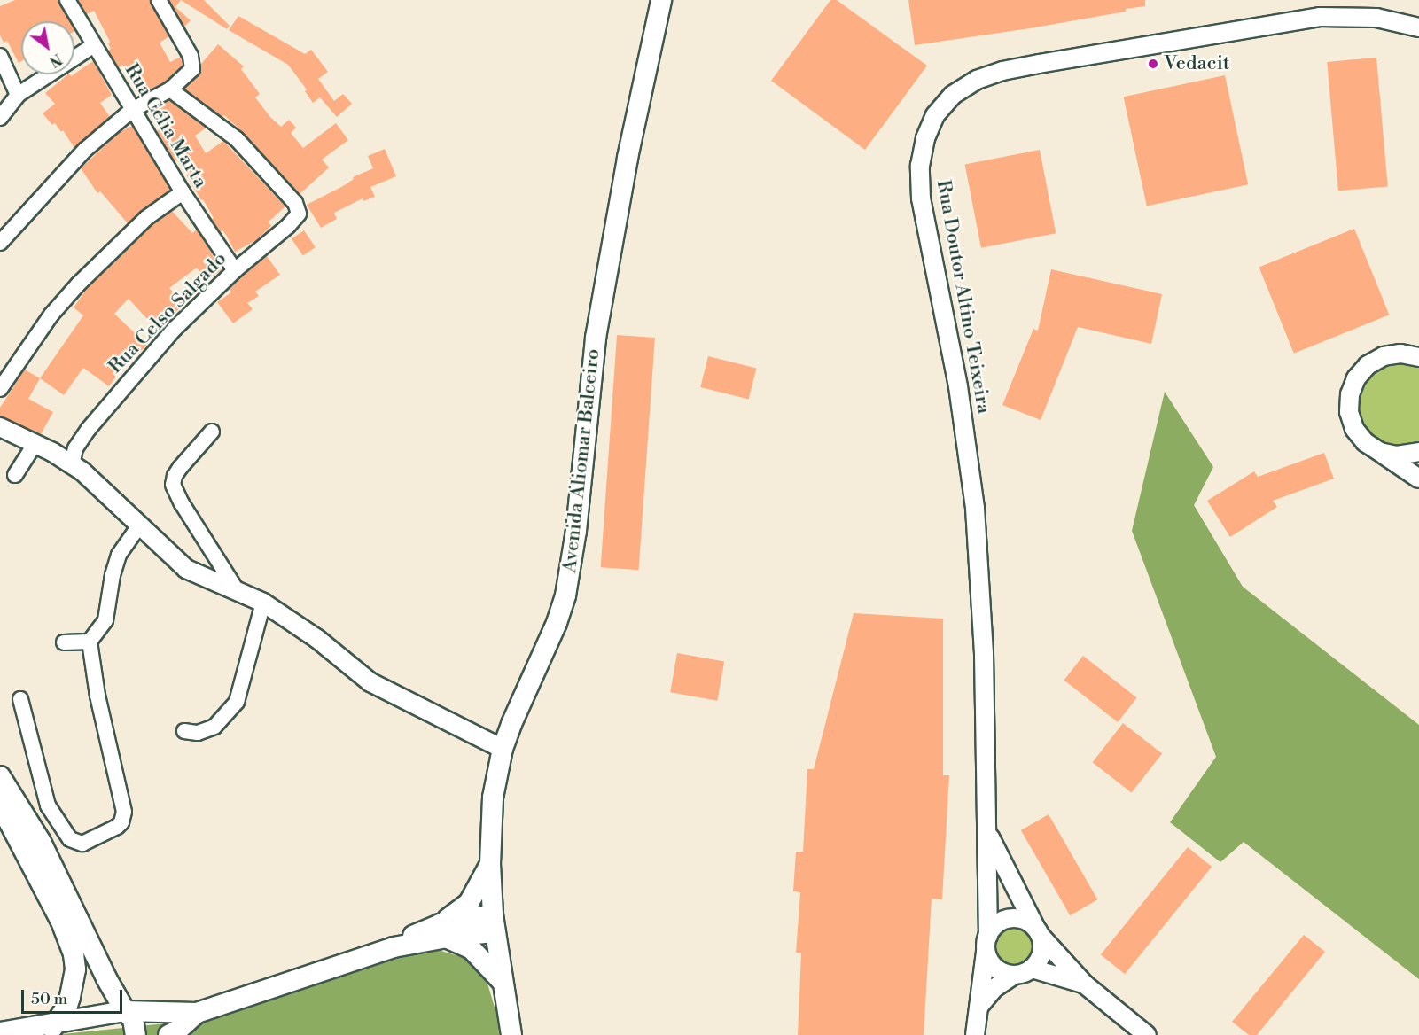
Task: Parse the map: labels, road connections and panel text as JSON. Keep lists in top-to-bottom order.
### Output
{
  "streets": {
    "main road": ["Avenida Aliomar Baleeiro"],
    "street": ["Rua Célia Marta", "Rua Doutor Altino Teixeira", "Rua Celso Salgado"]
  },
  "crossings": [
    ["Rua Célia Marta", "Rua Celso Salgado"]
  ],
  "places": ["Vedacit"],
  "scale_bar": "50 m",
  "north": "bottom right"
}
